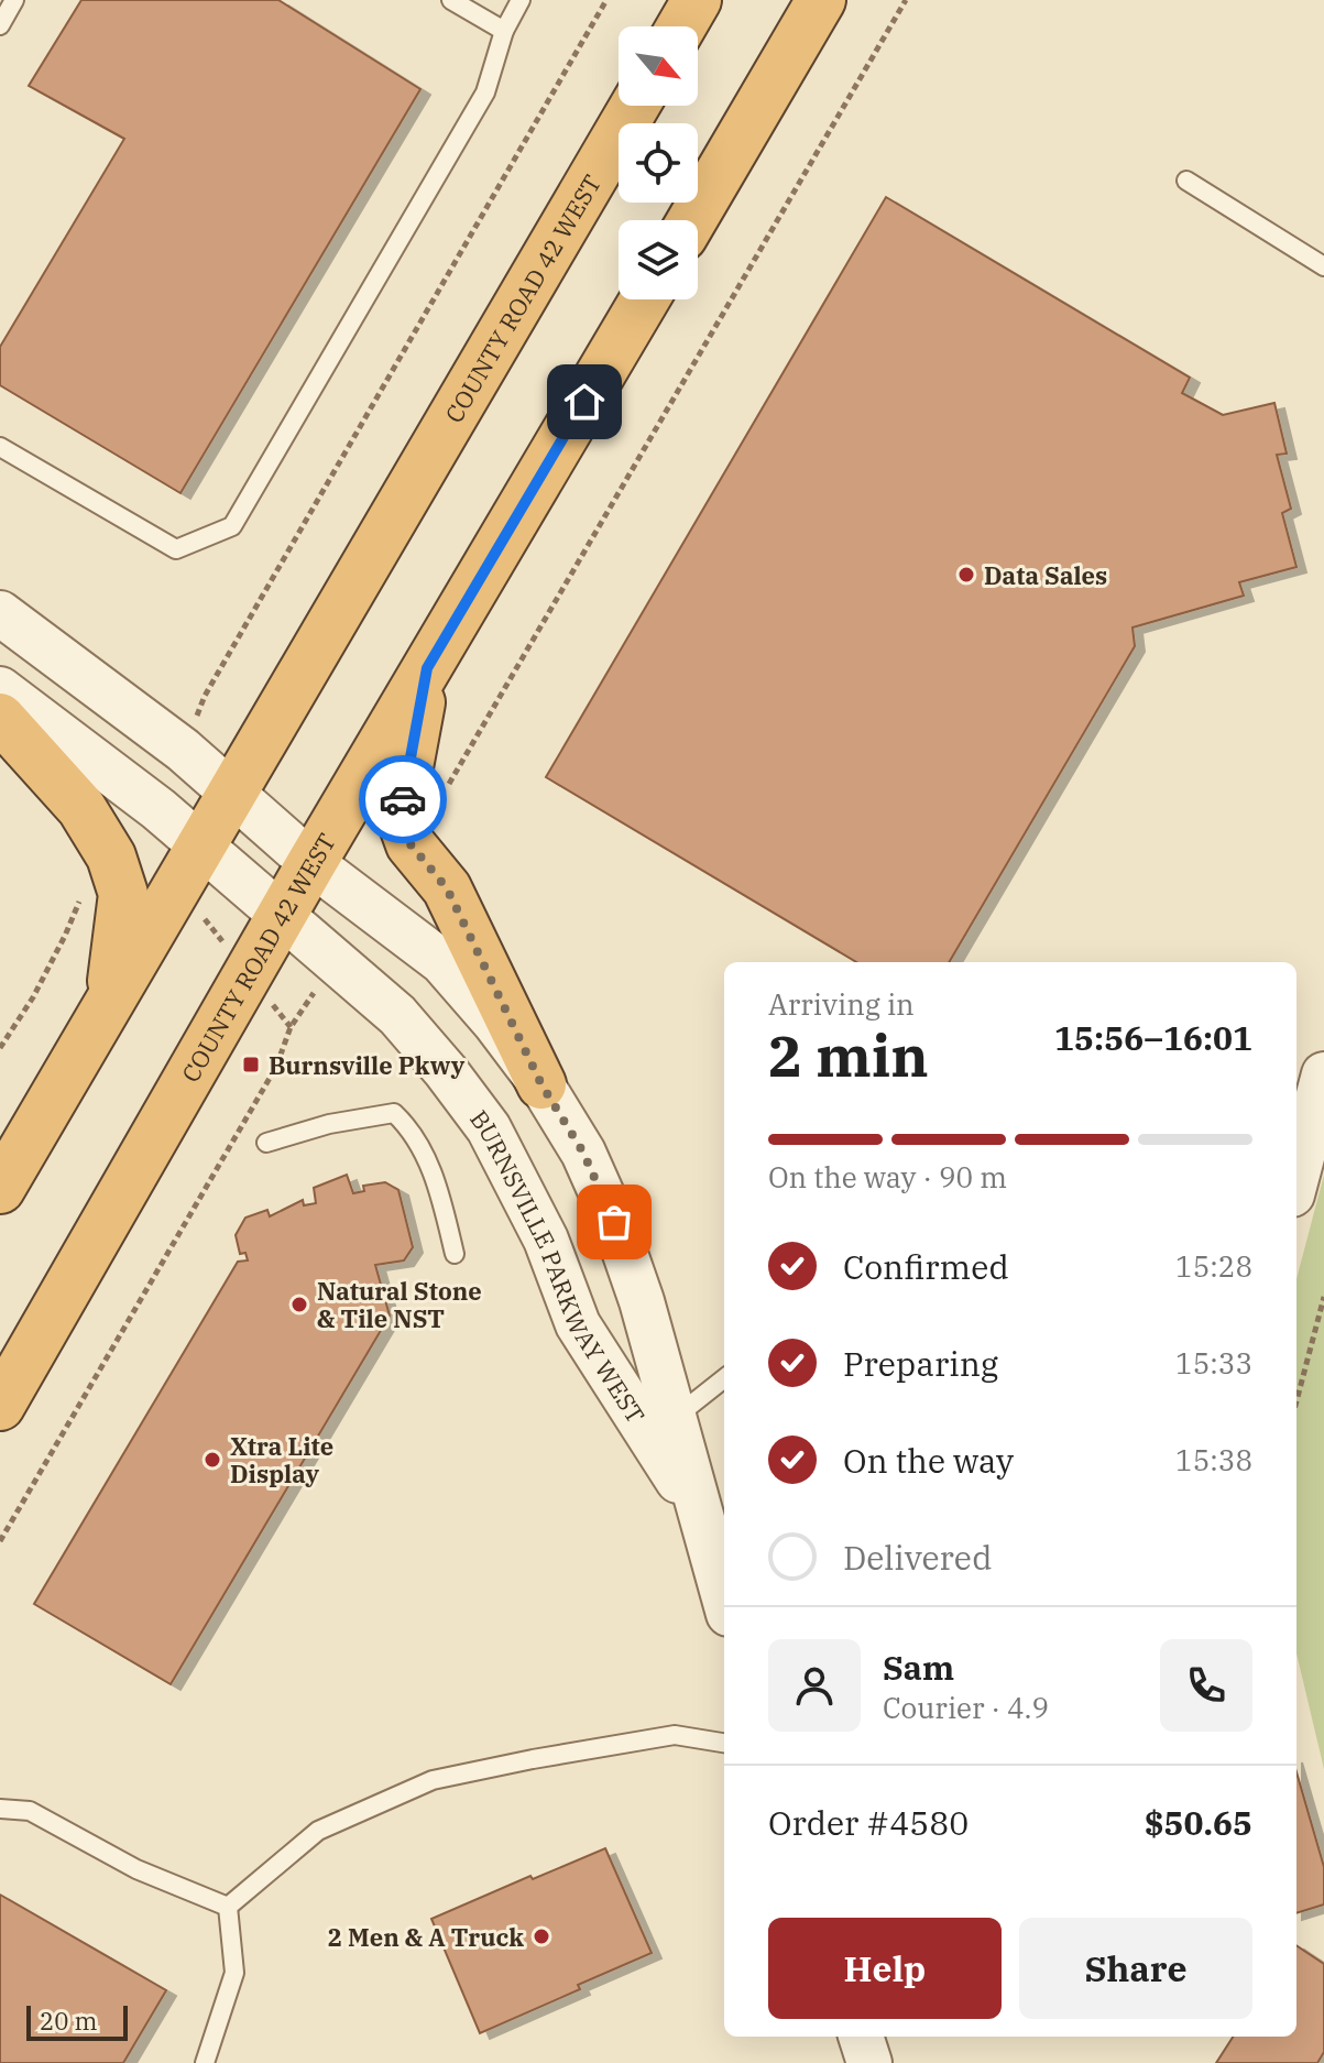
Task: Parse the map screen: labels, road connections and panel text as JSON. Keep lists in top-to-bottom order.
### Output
{
  "streets": {
    "highway": ["COUNTY ROAD 42 WEST"],
    "street": ["BURNSVILLE PARKWAY WEST"]
  },
  "crossings": [
    ["COUNTY ROAD 42 WEST", "BURNSVILLE PARKWAY WEST"]
  ],
  "places": {
    "other": [
      "Data Sales",
      "Natural Stone & Tile NST",
      "Xtra Lite Display",
      "2 Men & A Truck"
    ],
    "transit": ["Burnsville Pkwy"]
  },
  "scale_bar": "20 m",
  "north": "bottom right",
  "page": {
    "heading": ["2 min", "Arriving in", "15:56–16:01"],
    "panel": [
      "Sam",
      "Courier · 4.9",
      "Order #4580",
      "$50.65"
    ],
    "bar": "On the way · 90 m",
    "list": [
      ["Confirmed", "15:28"],
      ["Preparing", "15:33"],
      ["On the way", "15:38"],
      "Delivered"
    ],
    "buttons": ["Help", "Share"],
    "scale": "20 m"
  }
}
